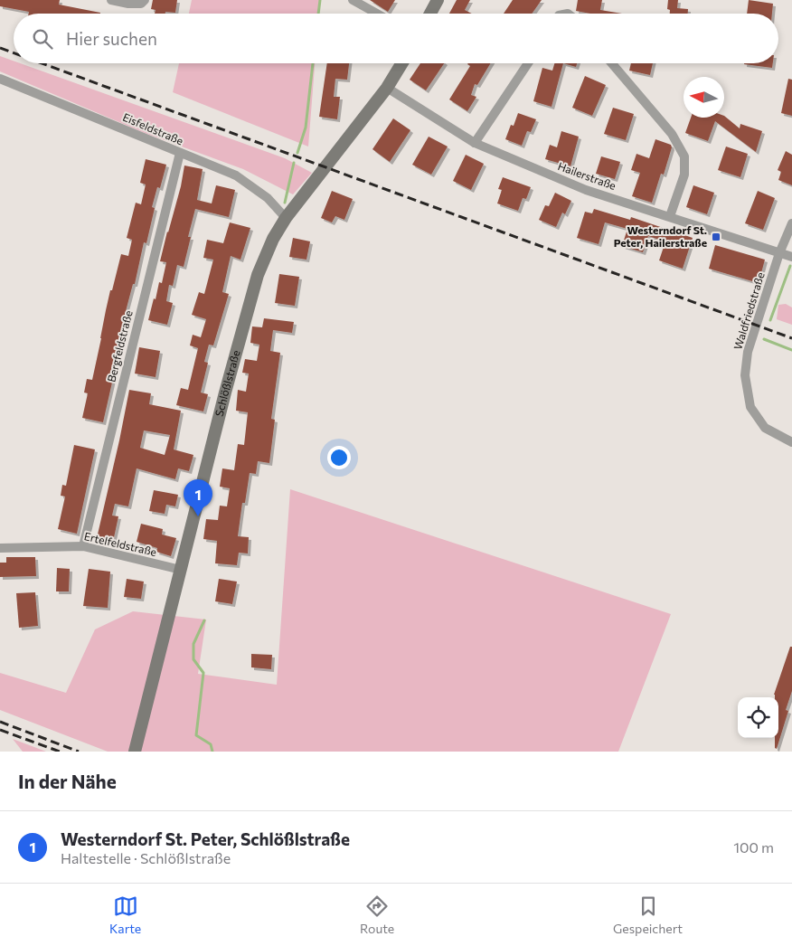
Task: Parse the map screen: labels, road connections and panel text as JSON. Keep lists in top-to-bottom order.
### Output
{
  "streets": {
    "street": [
      "Eisfeldstraße",
      "Hailerstraße",
      "Waldfriedstraße",
      "Bergfeldstraße",
      "Schlößlstraße",
      "Ertelfeldstraße"
    ]
  },
  "crossings": [
    ["Eisfeldstraße", "Bergfeldstraße"],
    ["Eisfeldstraße", "Schlößlstraße"],
    ["Hailerstraße", "Waldfriedstraße"],
    ["Hailerstraße", "Schlößlstraße"],
    ["Bergfeldstraße", "Ertelfeldstraße"],
    ["Schlößlstraße", "Ertelfeldstraße"]
  ],
  "places": {
    "transit": ["Westerndorf St. Peter, Hailerstraße"]
  },
  "north": "left",
  "page": {
    "search": "Hier suchen",
    "pins": "1",
    "heading": "In der Nähe",
    "list": [
      {
        "mark": "1",
        "name": "Westerndorf St. Peter, Schlößlstraße",
        "note": "Haltestelle · Schlößlstraße",
        "value": "100 m"
      }
    ],
    "nav": ["Karte", "Route", "Gespeichert"]
  }
}
